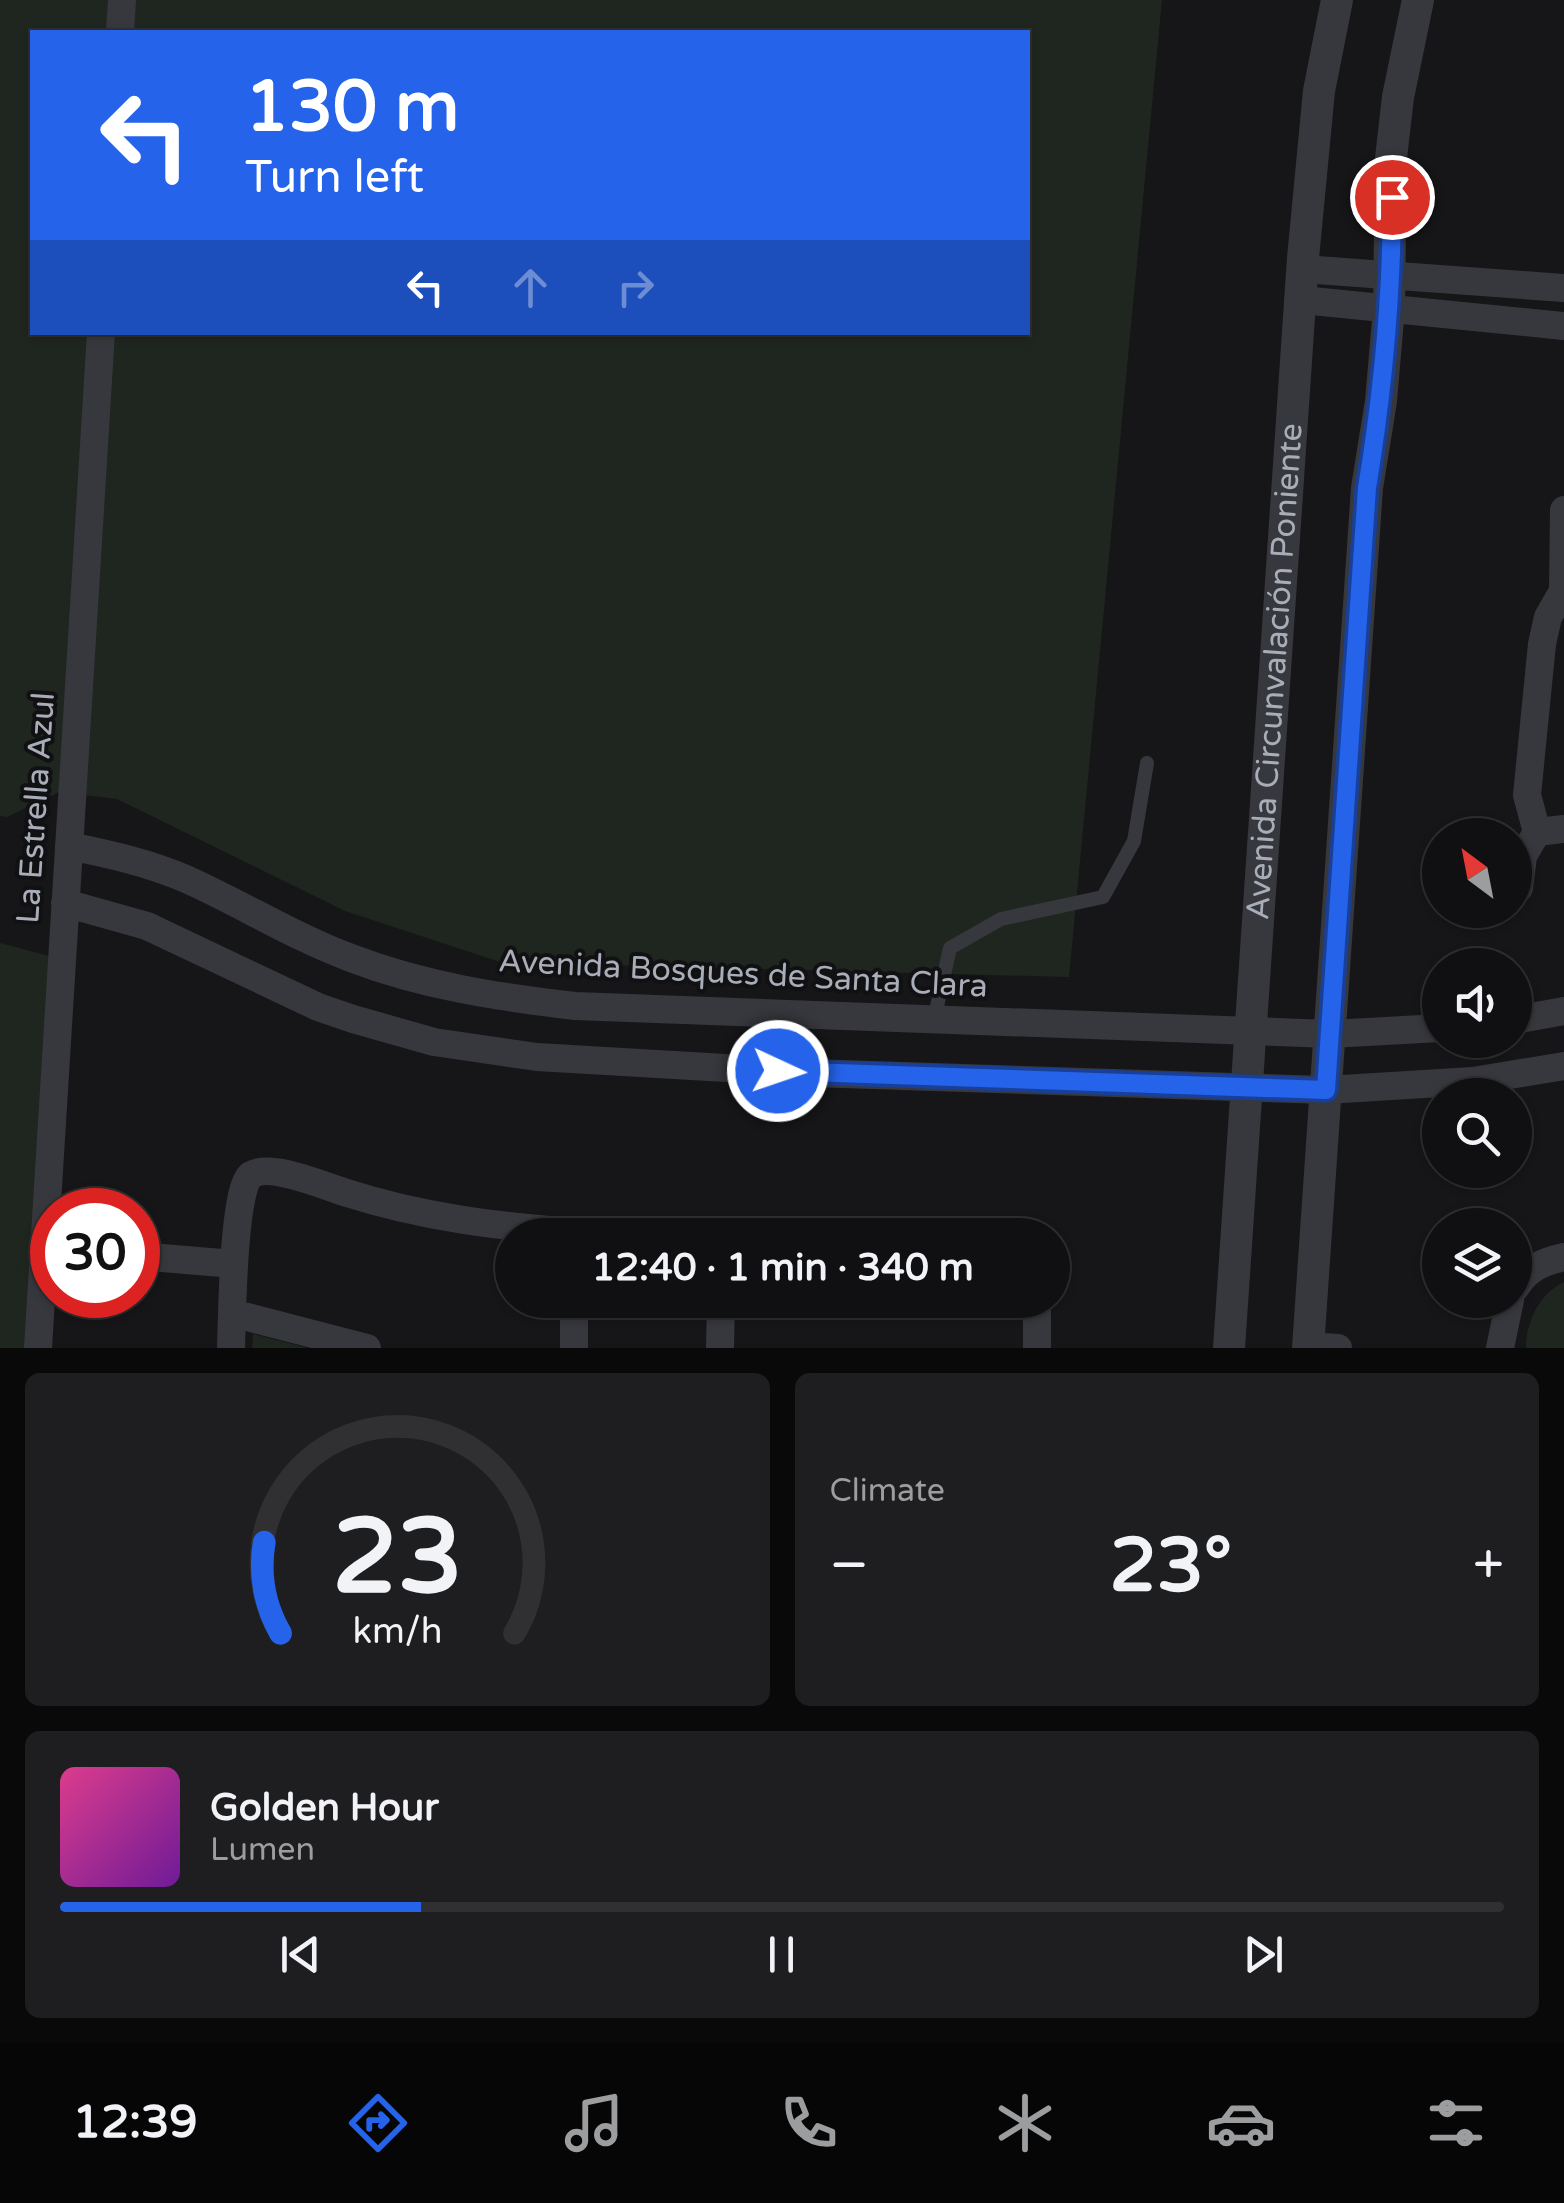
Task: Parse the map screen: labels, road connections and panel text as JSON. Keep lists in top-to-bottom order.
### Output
{
  "streets": {
    "street": ["Avenida Circunvalación Poniente", "La Estrella Azul", "Avenida Bosques de Santa Clara"]
  },
  "crossings": [
    ["Avenida Circunvalación Poniente", "Avenida Bosques de Santa Clara"],
    ["La Estrella Azul", "Avenida Bosques de Santa Clara"]
  ],
  "north": "top left",
  "page": {
    "turn": ["130 m", "Turn left"],
    "limit": "30",
    "trip": "12:40 · 1 min · 340 m",
    "tile": "Climate",
    "heat": ["−", "23°", "+"],
    "song": ["Golden Hour", "Lumen"],
    "tabs": "12:39",
    "gauge": ["23", "km/h"]
  }
}
